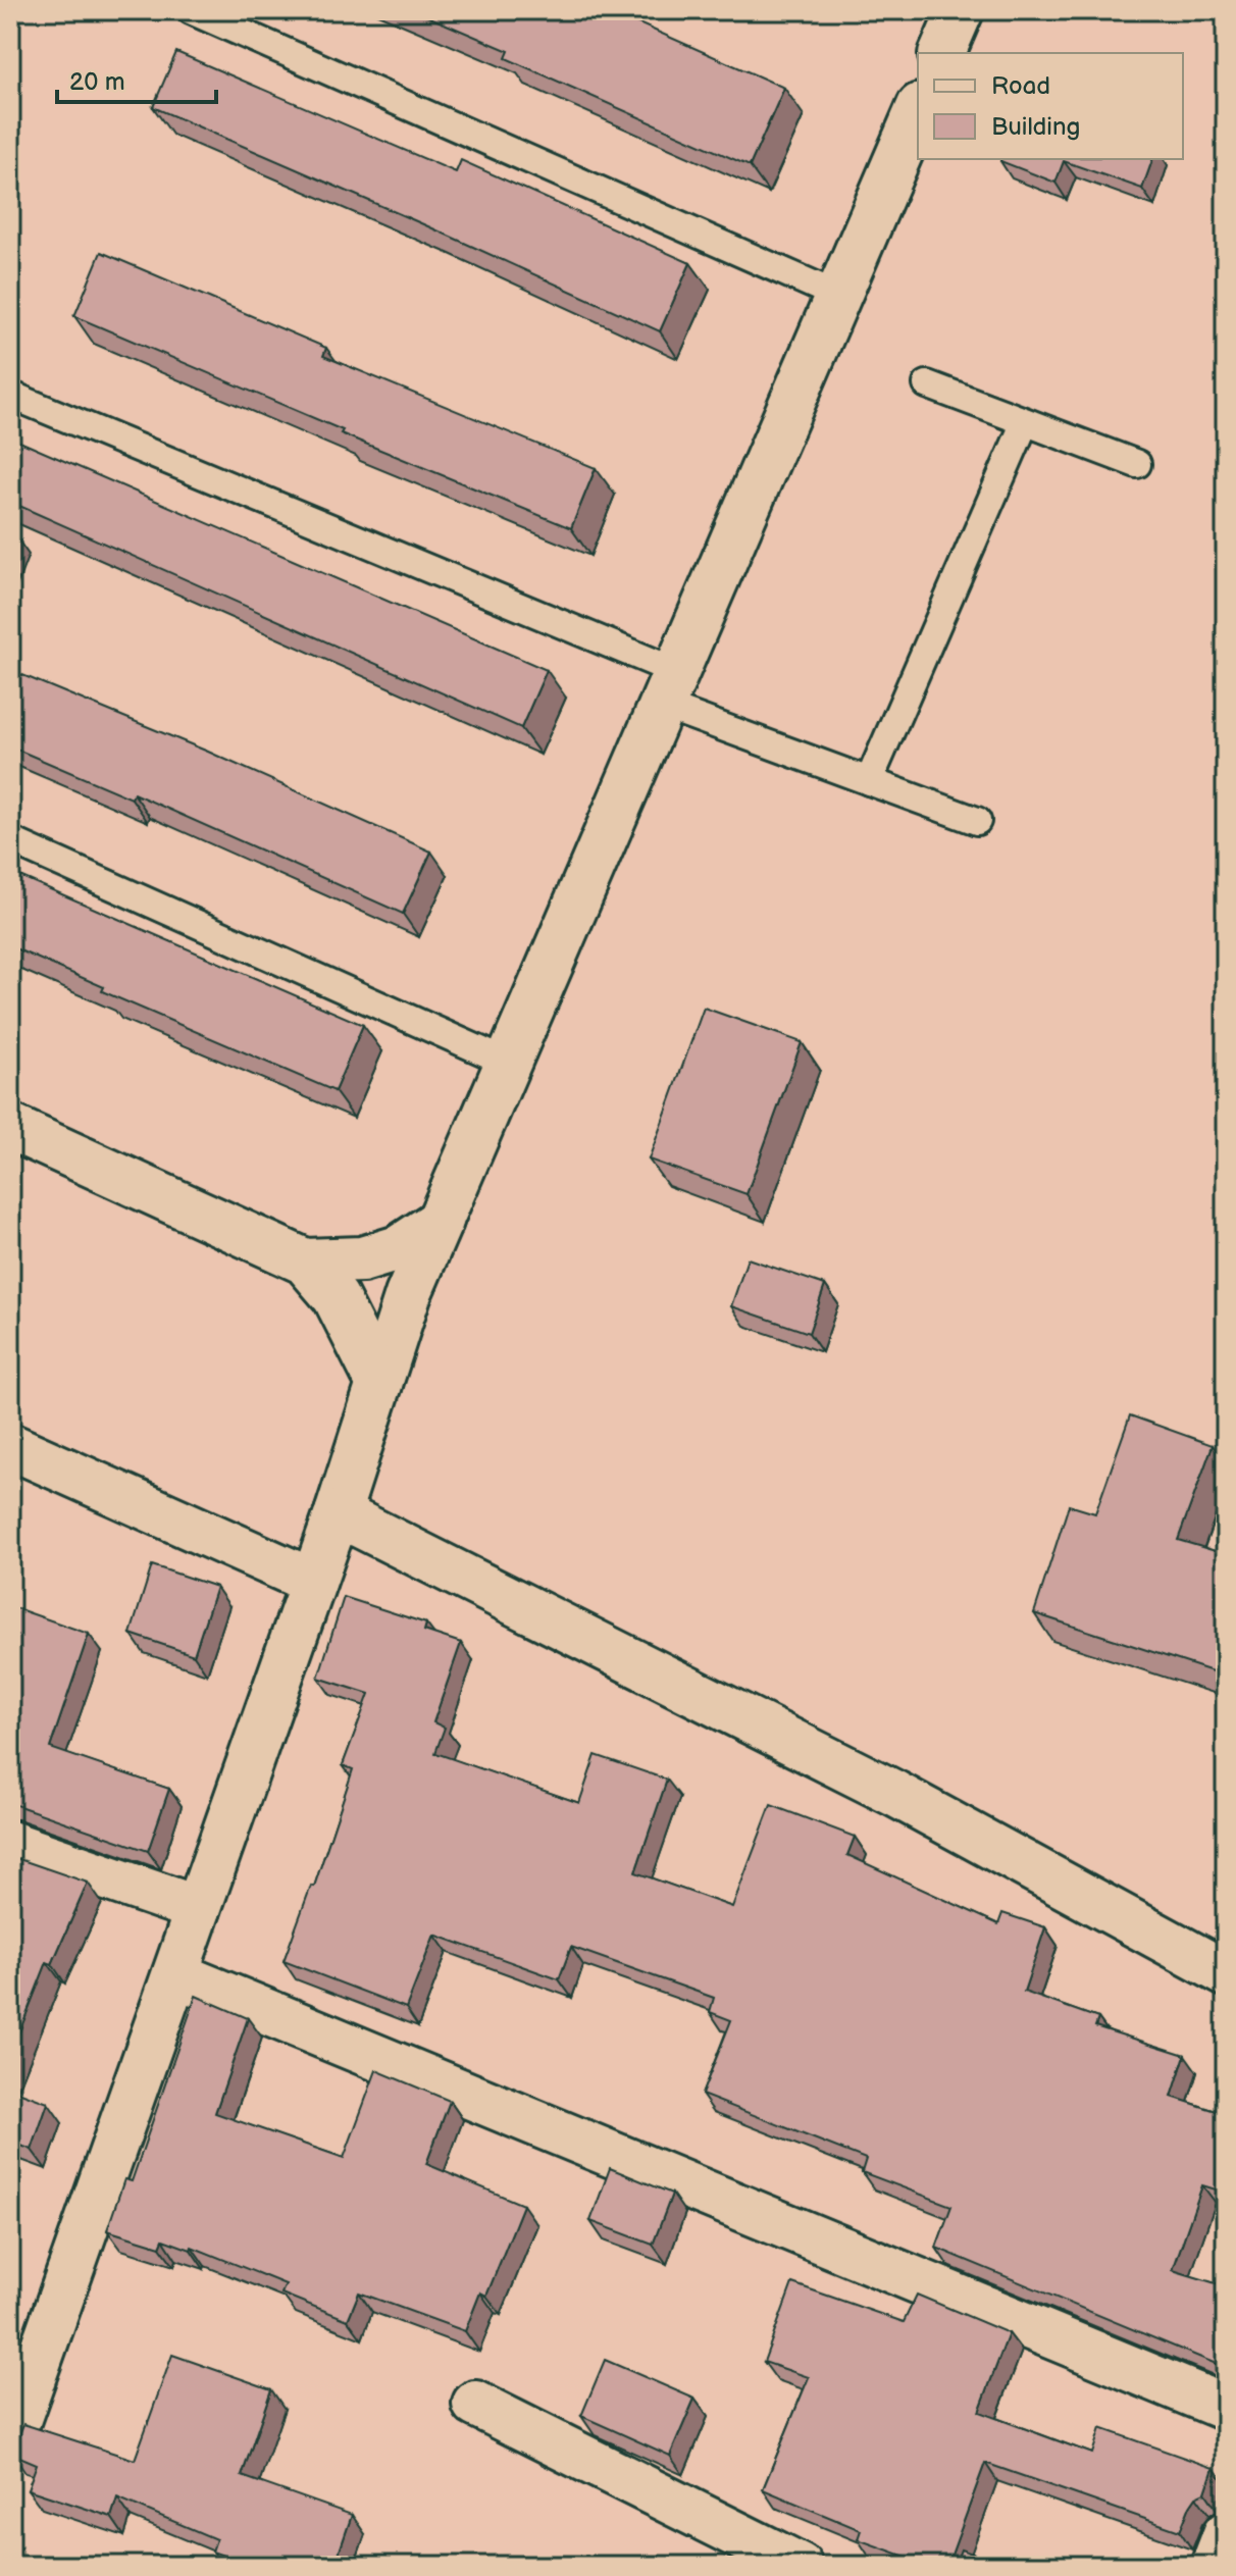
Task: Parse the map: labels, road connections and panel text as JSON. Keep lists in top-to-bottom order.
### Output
{
  "legend": ["Road", "Building"],
  "scale_bar": "20 m"
}
